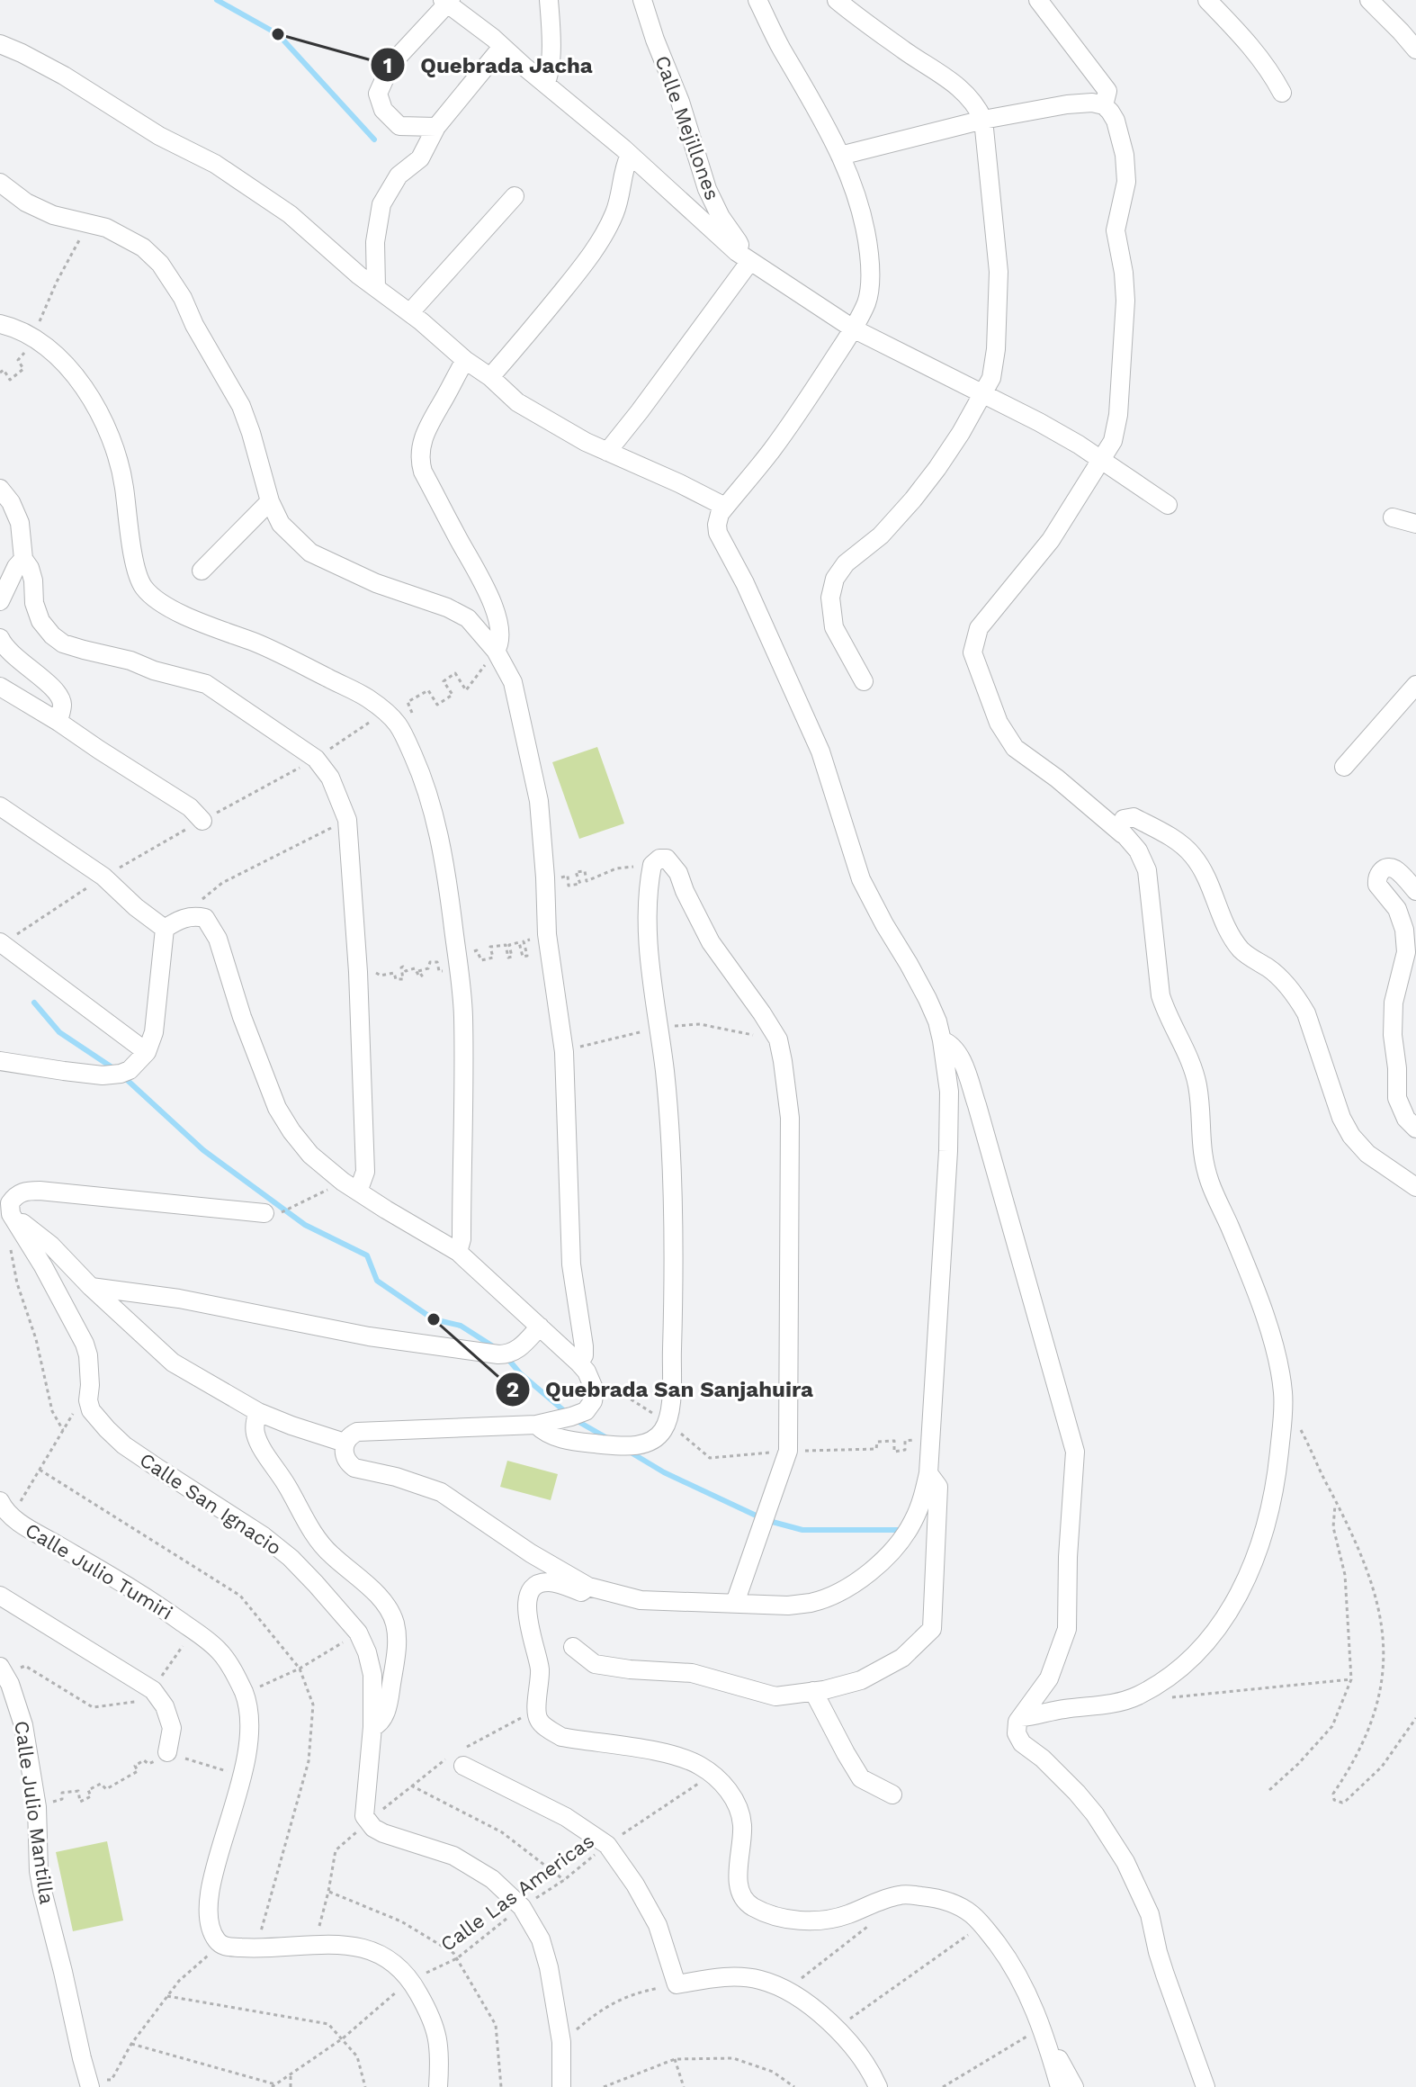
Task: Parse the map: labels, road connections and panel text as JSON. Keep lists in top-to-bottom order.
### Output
{
  "streets": {
    "street": [
      "Calle Mejillones",
      "Calle San Ignacio",
      "Calle Julio Tumiri",
      "Calle Julio Mantilla"
    ],
    "path": ["Calle Las Americas"]
  },
  "places": ["Quebrada Jacha", "Quebrada San Sanjahuira"]
}
